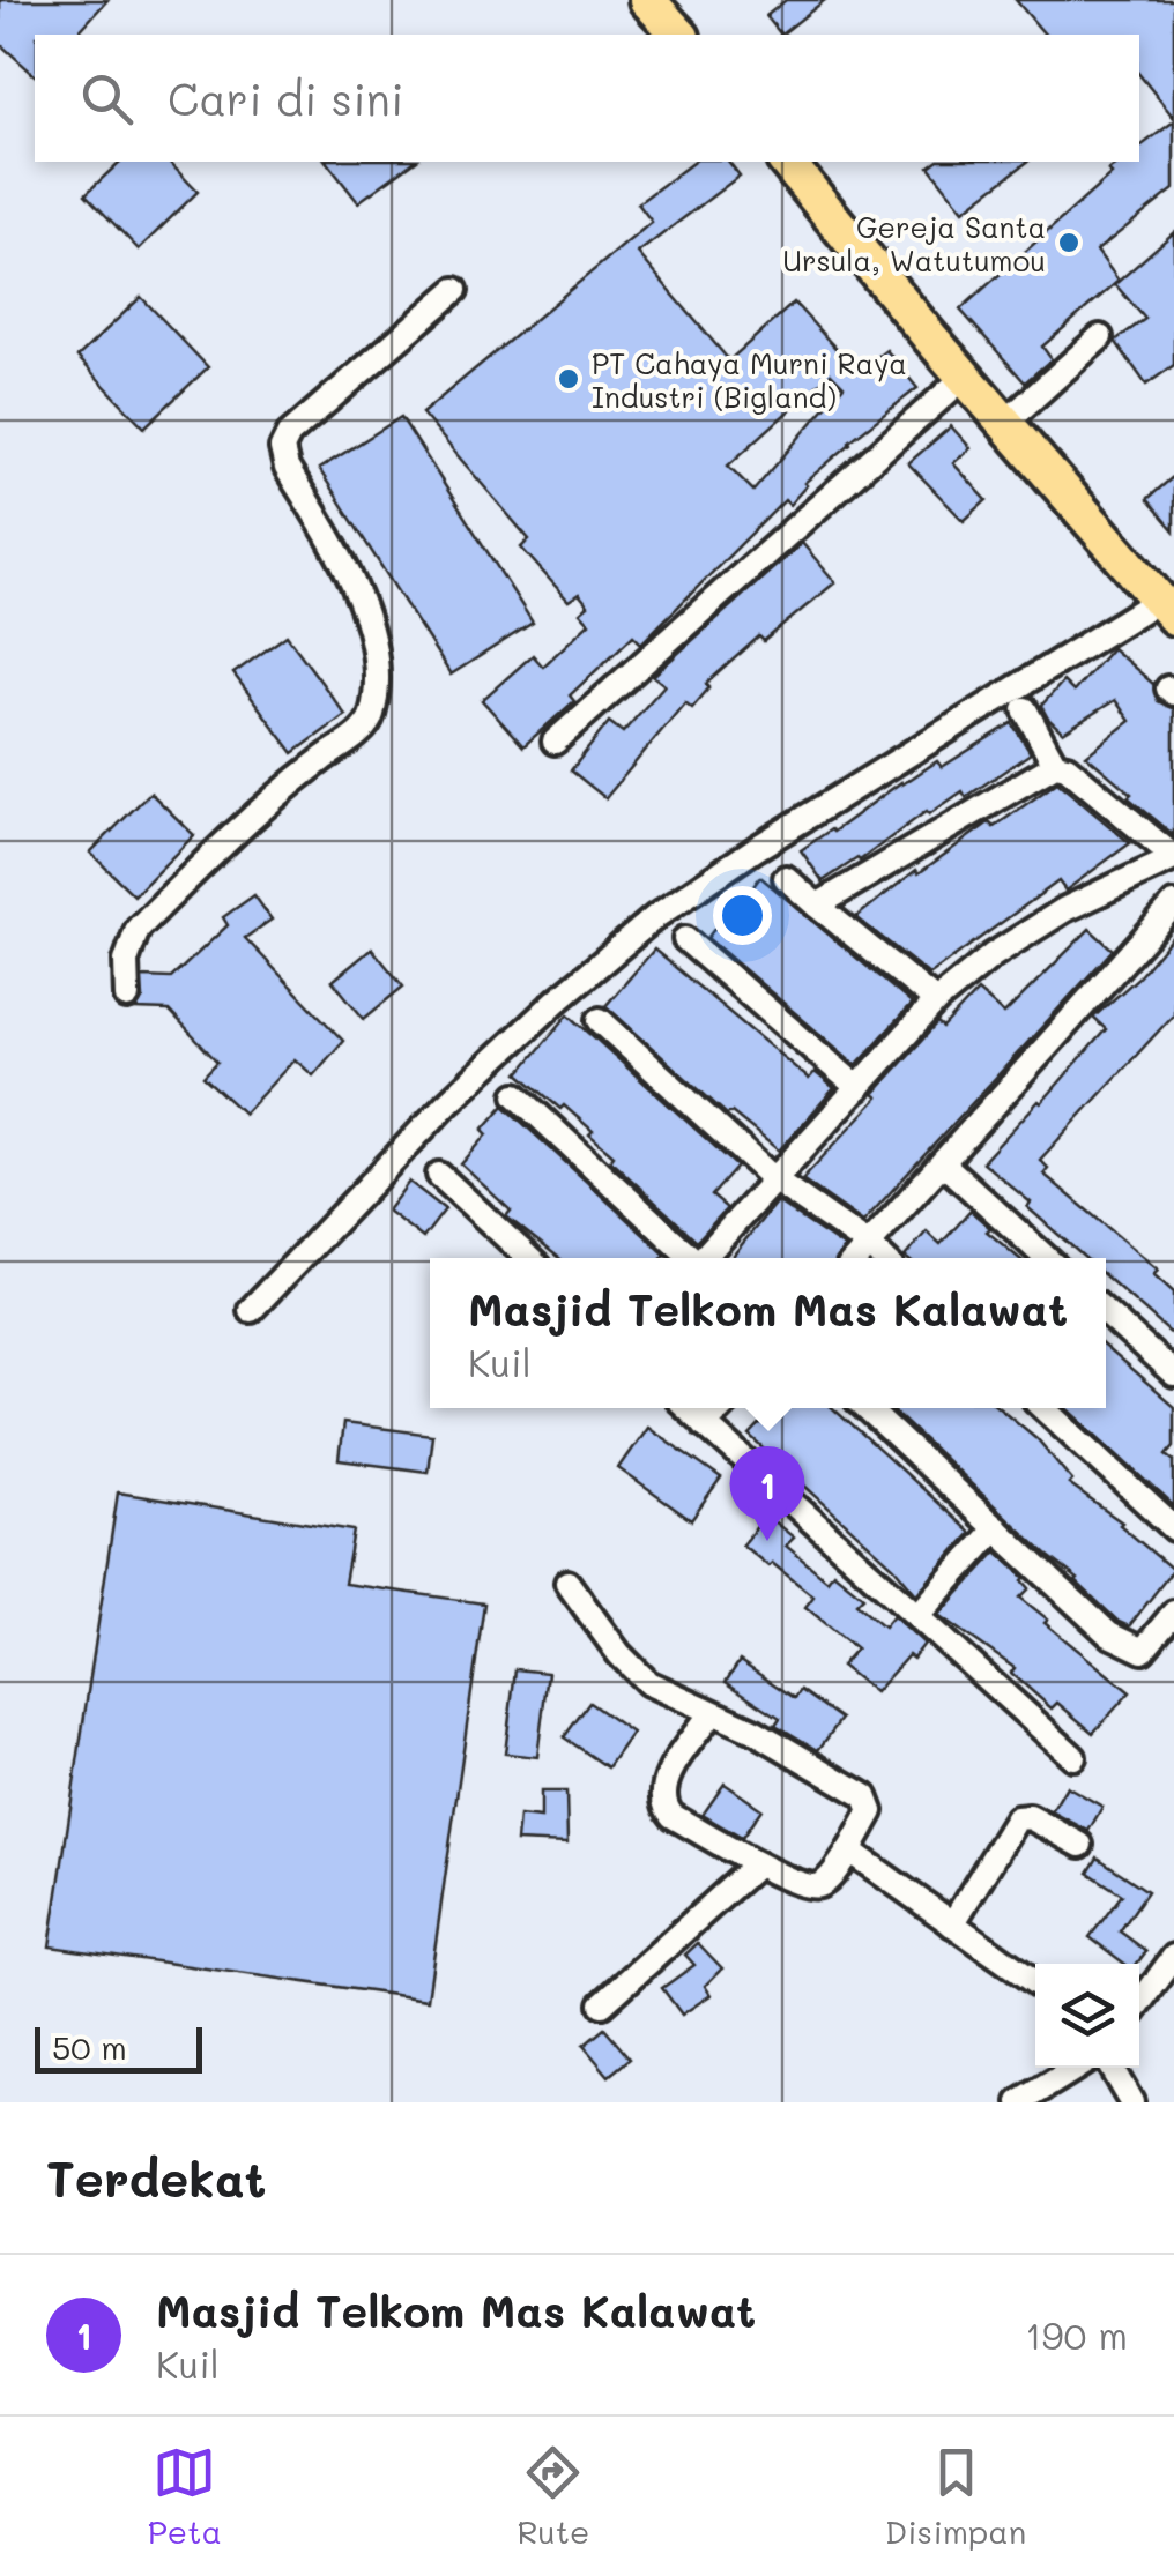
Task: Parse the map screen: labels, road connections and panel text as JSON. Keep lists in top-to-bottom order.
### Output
{
  "places": ["Gereja Santa Ursula, Watutumou", "PT Cahaya Murni Raya Industri (Bigland)"],
  "scale_bar": "50 m",
  "page": {
    "search": "Cari di sini",
    "popup": ["Masjid Telkom Mas Kalawat", "Kuil"],
    "pins": "1",
    "scale": "50 m",
    "heading": "Terdekat",
    "list": [
      {
        "mark": "1",
        "name": "Masjid Telkom Mas Kalawat",
        "note": "Kuil",
        "value": "190 m"
      }
    ],
    "nav": ["Peta", "Rute", "Disimpan"]
  }
}
